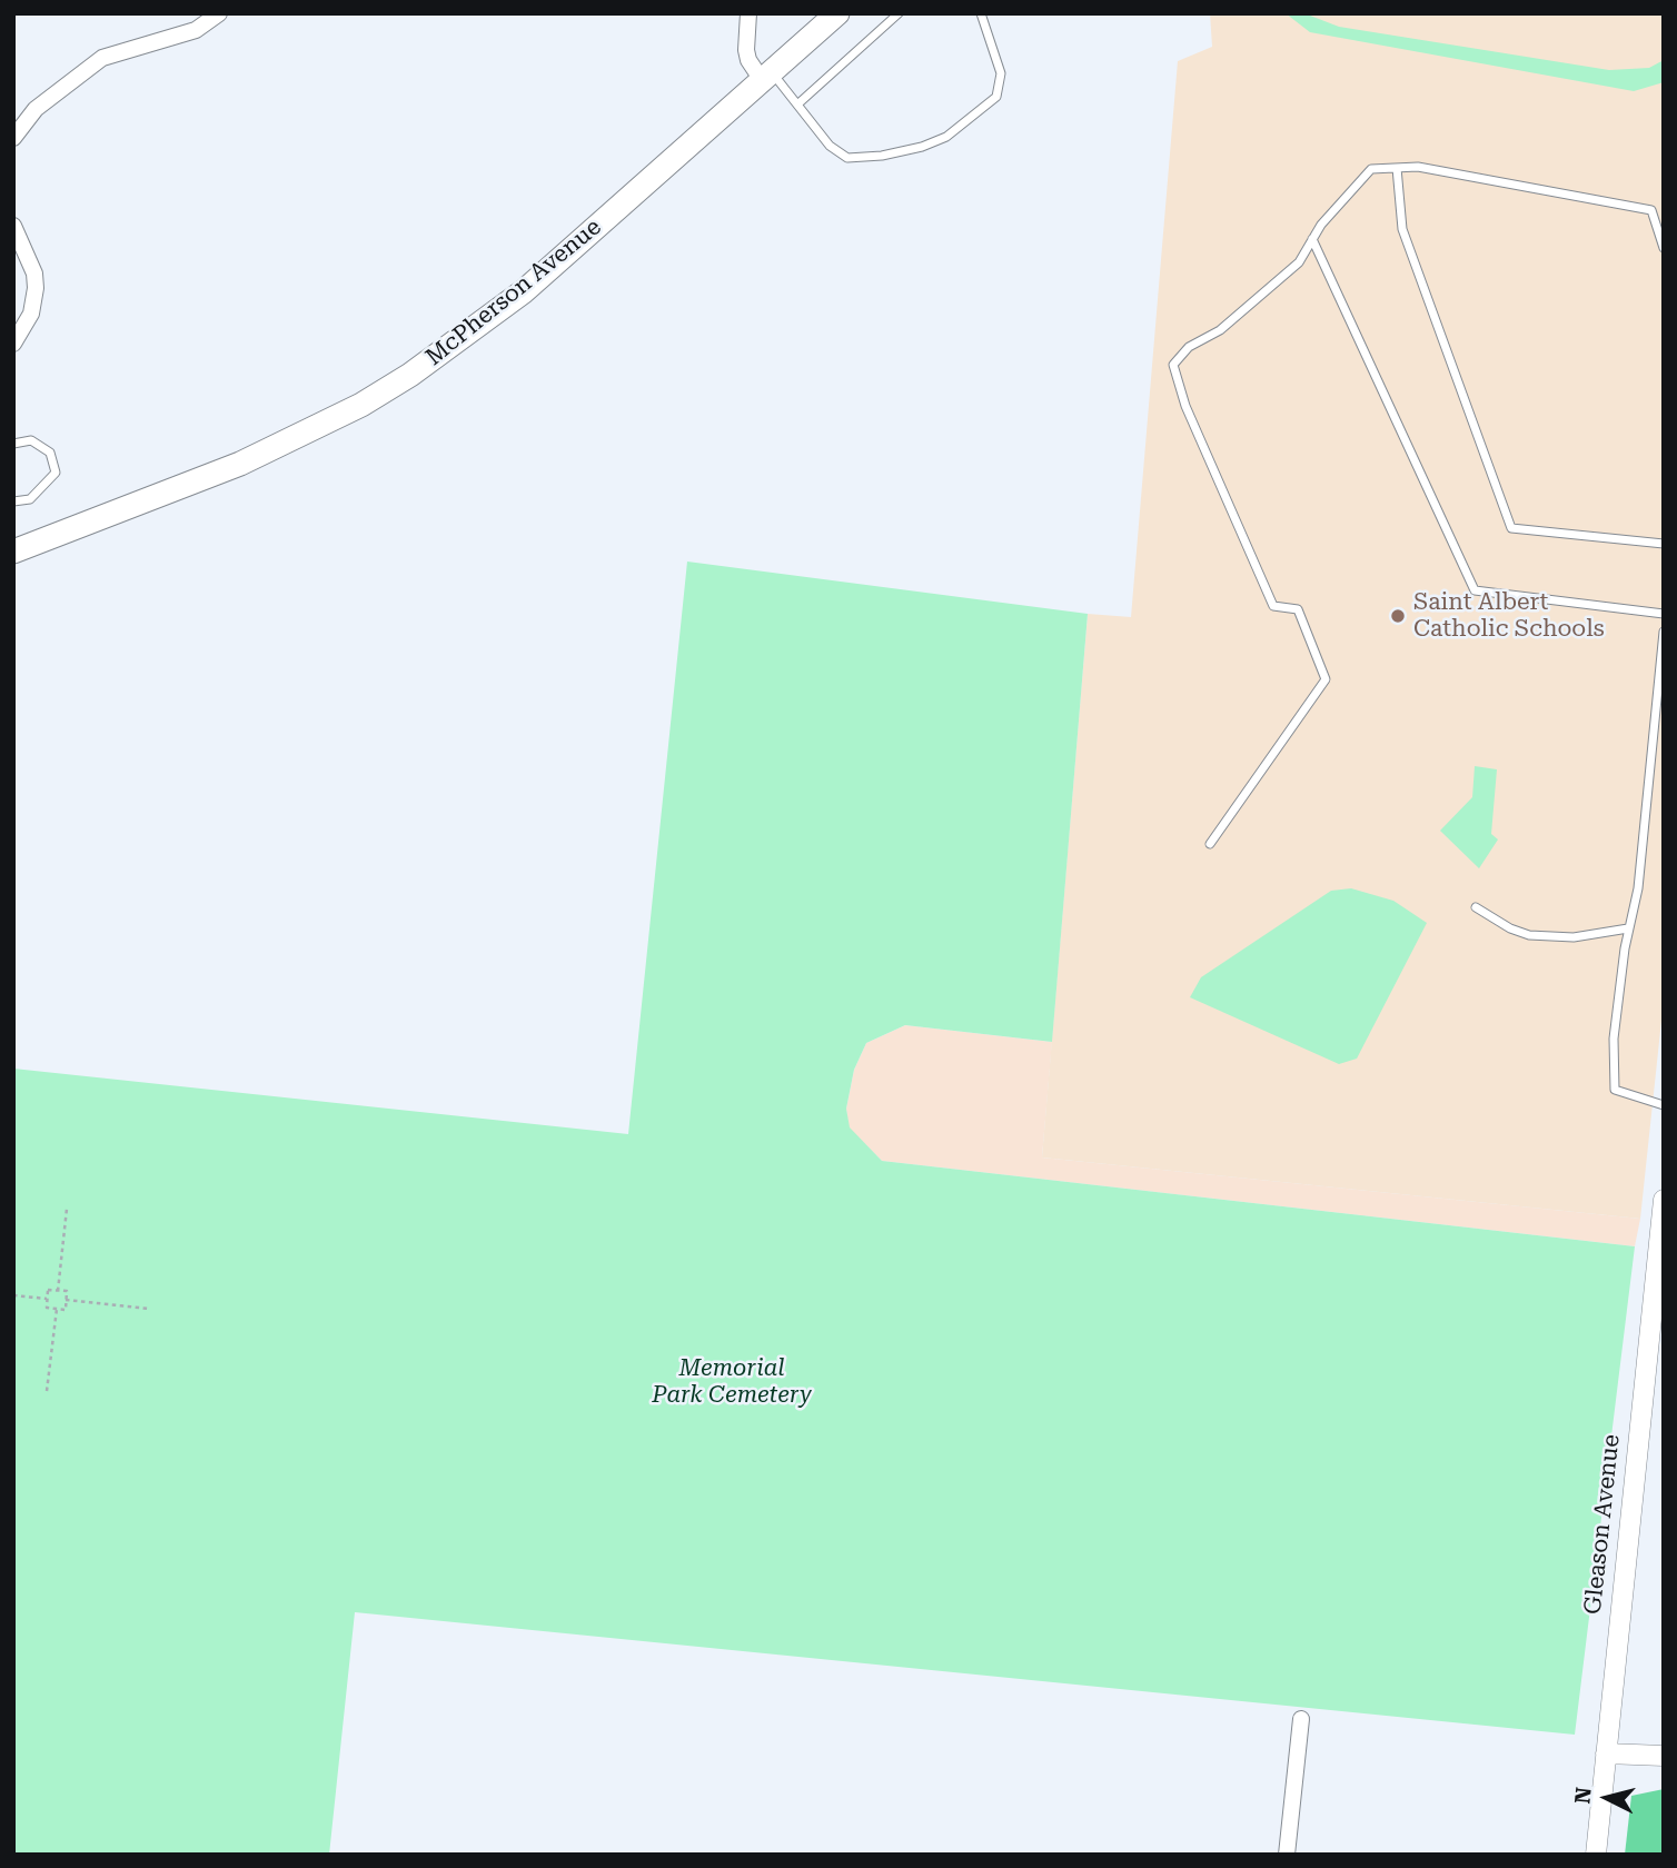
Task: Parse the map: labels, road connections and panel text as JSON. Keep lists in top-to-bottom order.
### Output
{
  "streets": {
    "main road": ["McPherson Avenue"],
    "street": ["Gleason Avenue"]
  },
  "parks": ["Memorial Park Cemetery"],
  "places": ["Saint Albert Catholic Schools"],
  "north": "left"
}
